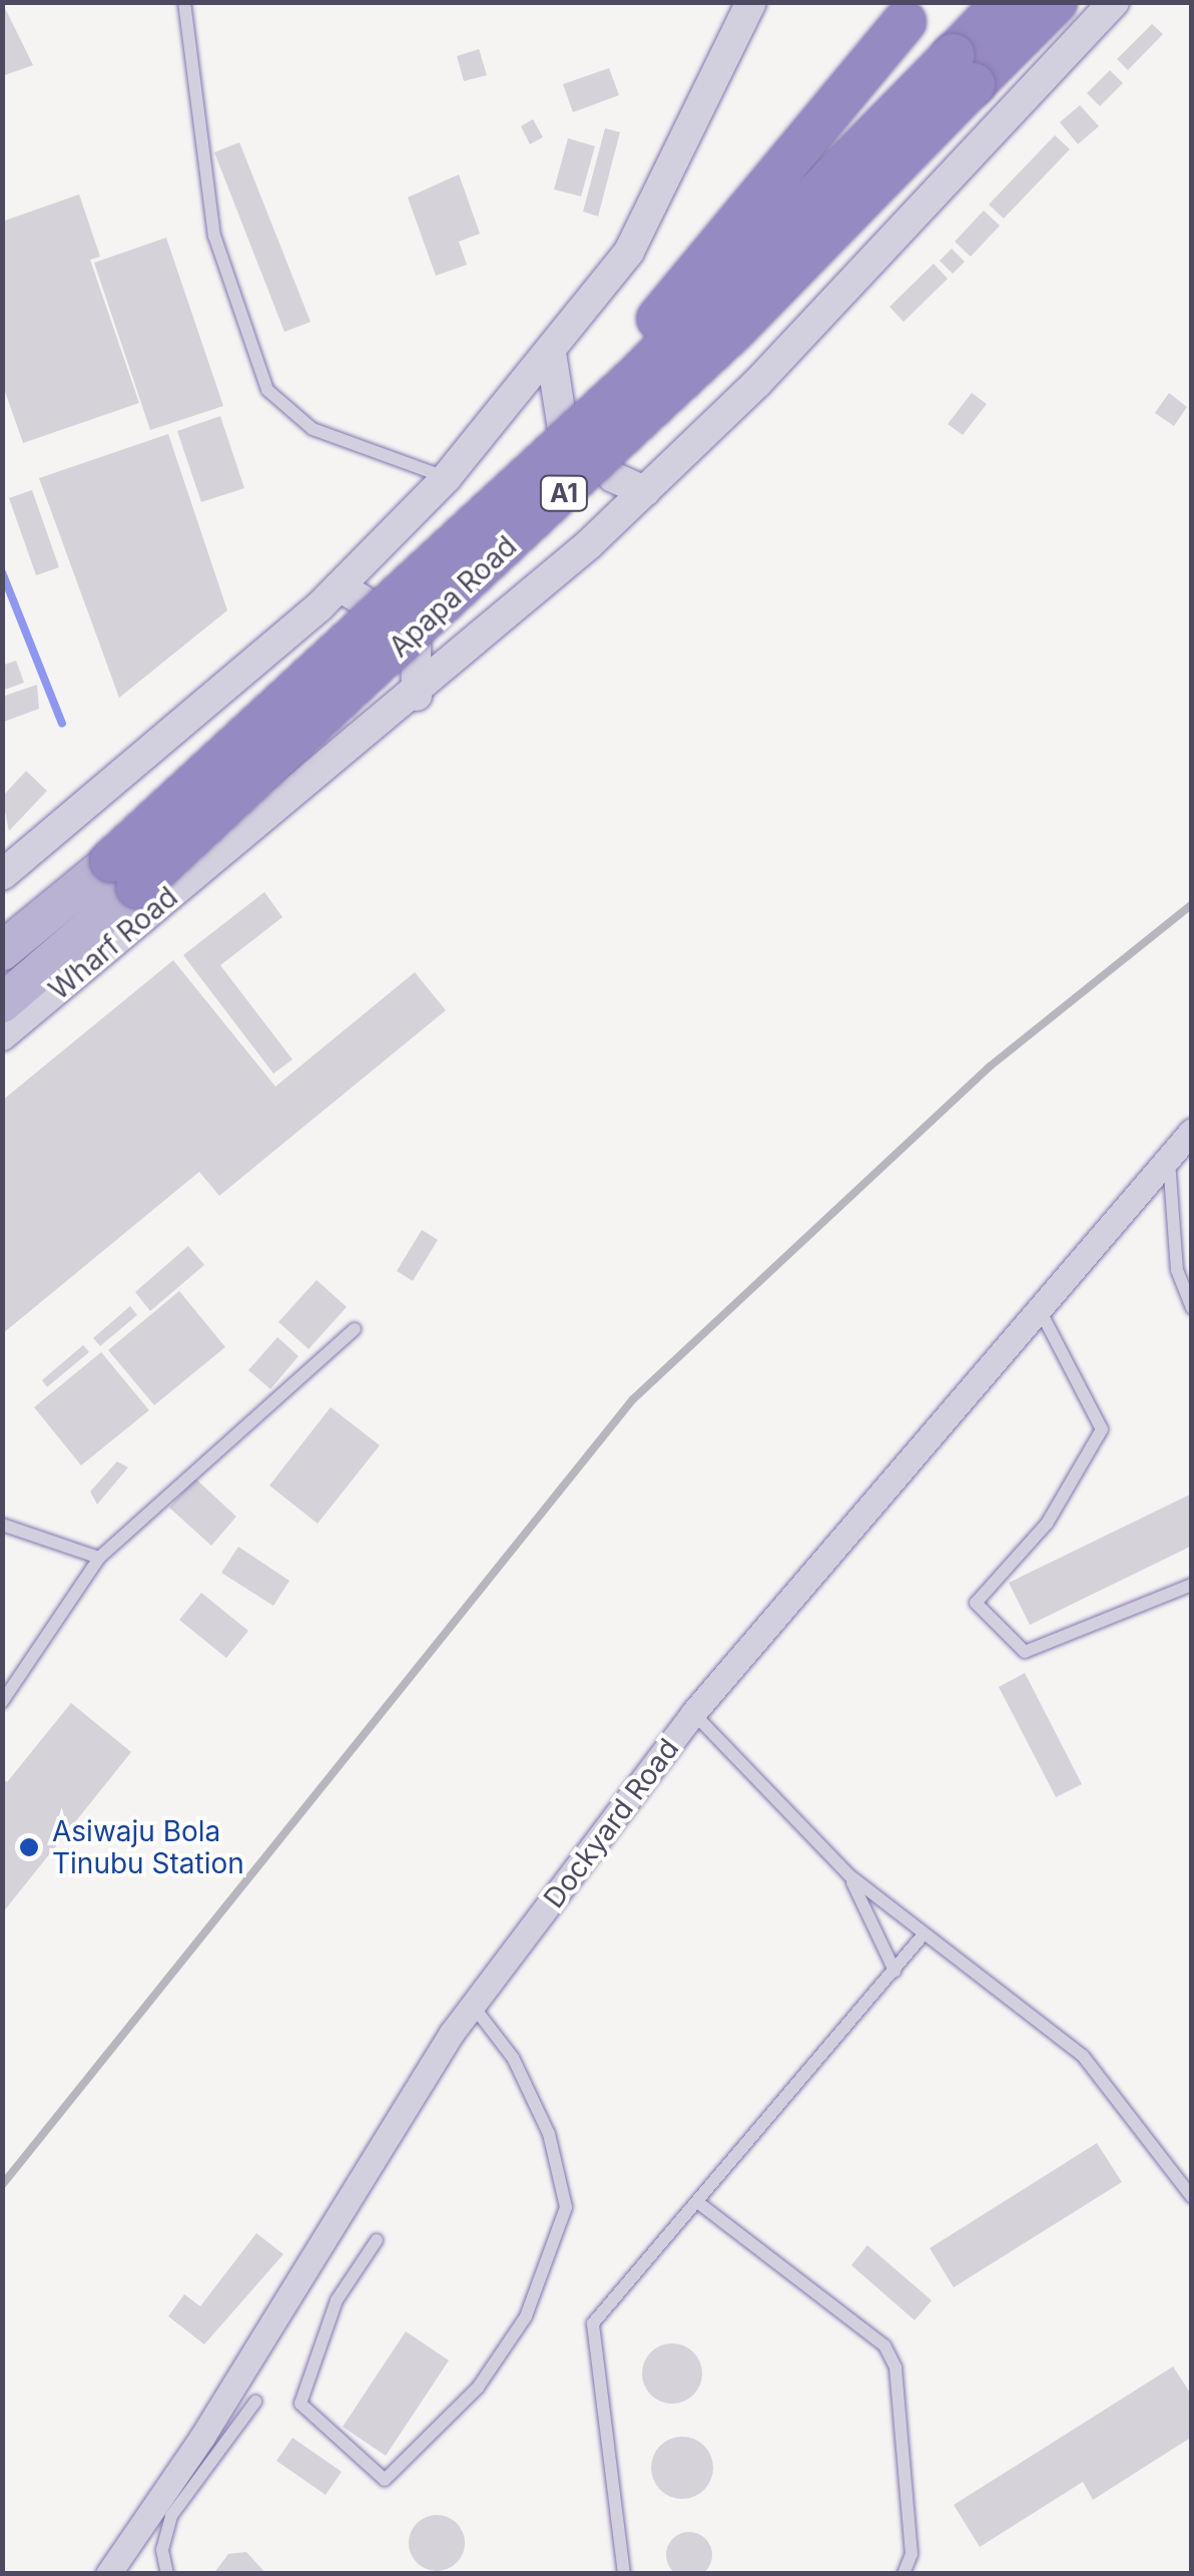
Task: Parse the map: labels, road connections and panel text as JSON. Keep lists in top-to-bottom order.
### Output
{
  "streets": {
    "highway": ["A1", "Apapa Road"],
    "street": ["Wharf Road", "Dockyard Road"]
  },
  "places": ["Asiwaju Bola Tinubu Station"]
}
